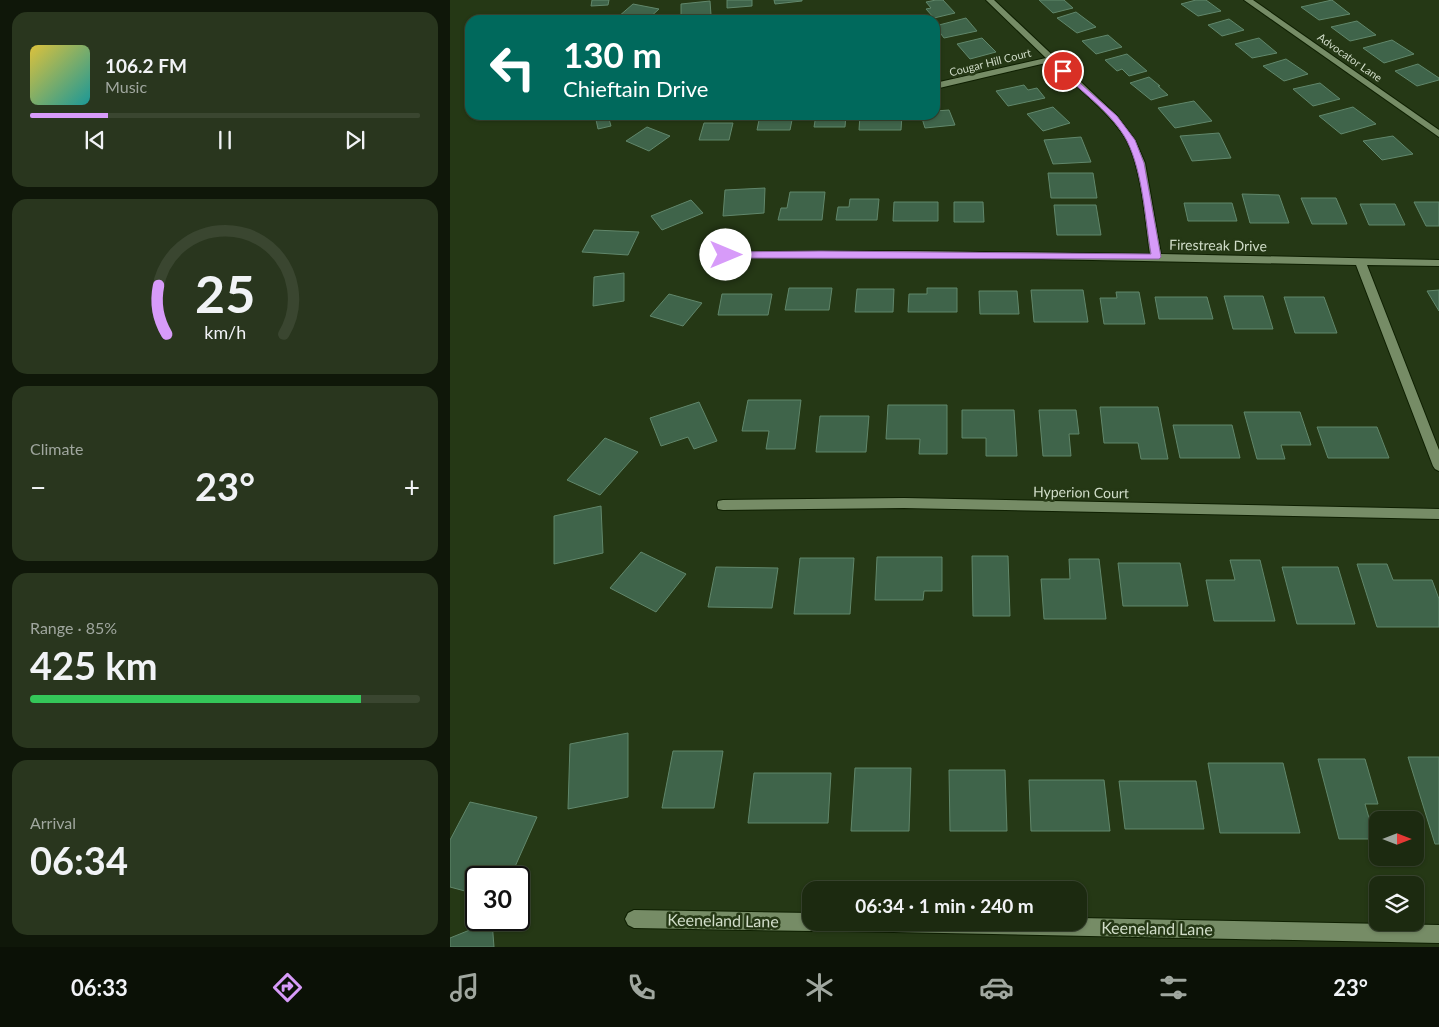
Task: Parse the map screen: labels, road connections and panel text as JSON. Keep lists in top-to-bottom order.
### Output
{
  "streets": {
    "street": [
      "Advocator Lane",
      "Cougar Hill Court",
      "Firestreak Drive",
      "Hyperion Court",
      "Keeneland Lane"
    ]
  },
  "north": "right",
  "page": {
    "turn": ["130 m", "Chieftain Drive"],
    "song": ["106.2 FM", "Music"],
    "tile": [
      "Climate",
      ["Range · 85%", "425 km"],
      ["Arrival", "06:34"]
    ],
    "heat": ["−", "23°", "+"],
    "limit": "30",
    "trip": "06:34 · 1 min · 240 m",
    "tabs": ["06:33", "23°"],
    "gauge": ["25", "km/h"]
  }
}
